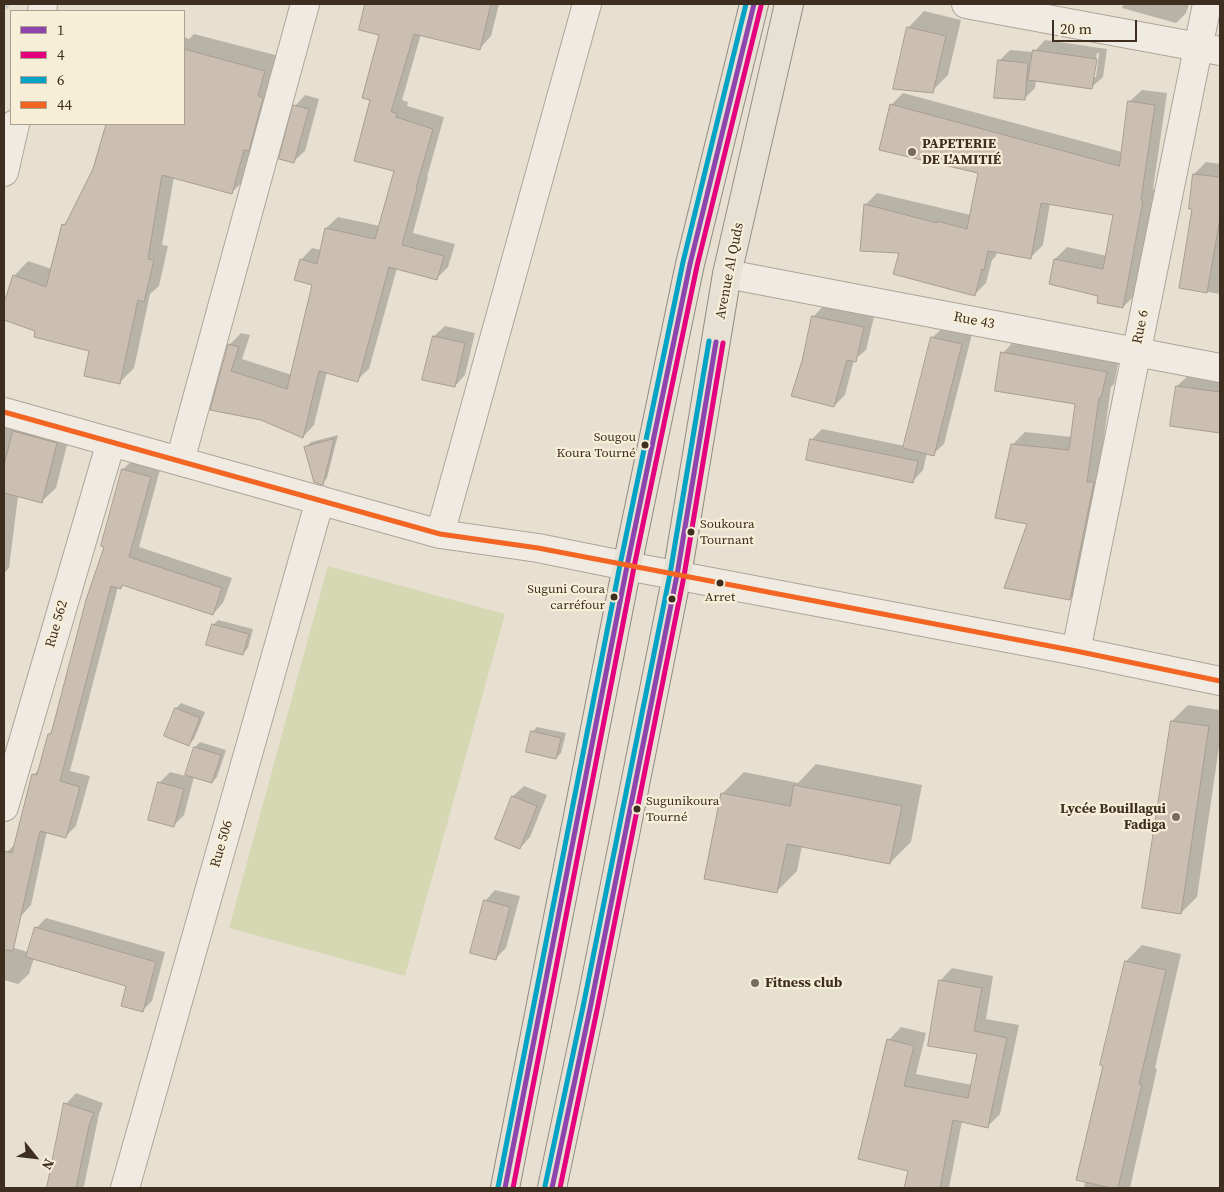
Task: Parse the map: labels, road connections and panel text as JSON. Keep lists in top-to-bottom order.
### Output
{
  "streets": {
    "main road": ["Avenue Al Quds"],
    "street": [
      "Rue 43",
      "Rue 6",
      "Rue 562",
      "Rue 506"
    ]
  },
  "crossings": [
    ["Avenue Al Quds", "Rue 43"],
    ["Rue 43", "Rue 6"]
  ],
  "places": [
    "PAPETERIE DE L'AMITIÉ",
    "Sougou Koura Tourné",
    "Soukoura Tournant",
    "Arret",
    "Suguni Coura carréfour",
    "Sugunikoura Tourné",
    "Lycée Bouillagui Fadiga",
    "Fitness club"
  ],
  "lines": [
    "transit line 1",
    "transit line 6",
    "transit line 4",
    "transit line 44"
  ],
  "legend": [
    "1",
    "4",
    "6",
    "44"
  ],
  "scale_bar": "20 m",
  "north": "bottom right"
}
